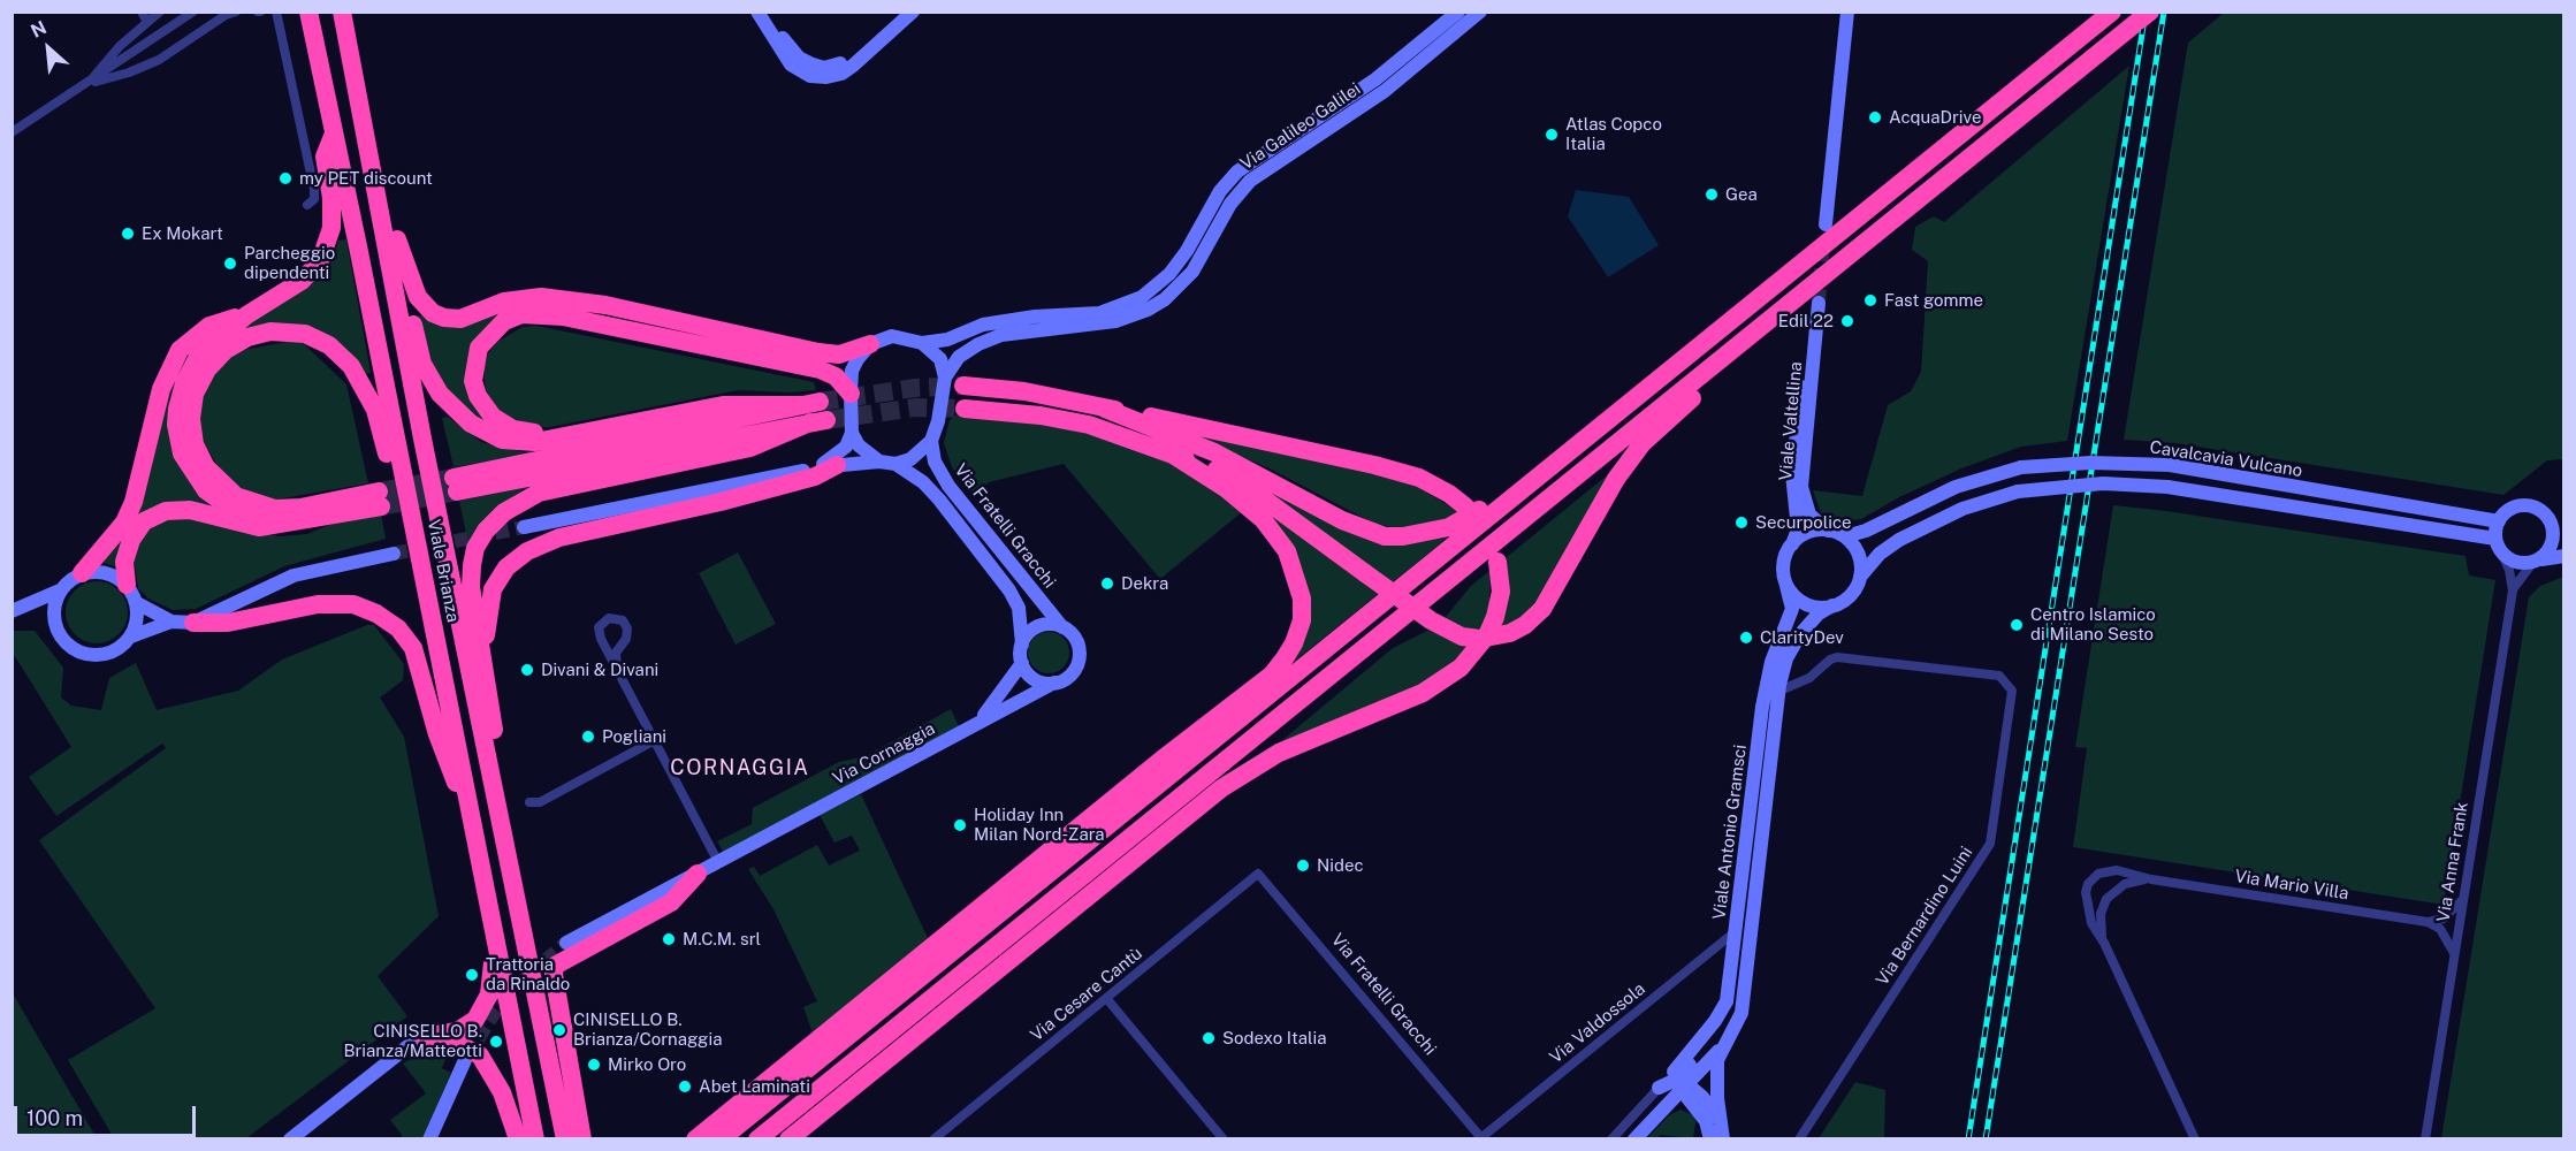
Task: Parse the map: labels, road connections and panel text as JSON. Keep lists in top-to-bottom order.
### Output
{
  "streets": {
    "highway": ["Viale Brianza"],
    "main road": [
      "Via Galileo Galilei",
      "Viale Valtellina",
      "Cavalcavia Vulcano",
      "Via Fratelli Gracchi",
      "Via Cornaggia",
      "Viale Antonio Gramsci"
    ],
    "street": [
      "Via Anna Frank",
      "Via Mario Villa",
      "Via Bernardino Luini",
      "Via Cesare Cantù",
      "Via Valdossola"
    ]
  },
  "crossings": [
    ["Via Galileo Galilei", "Via Fratelli Gracchi"],
    ["Viale Valtellina", "Cavalcavia Vulcano"],
    ["Viale Valtellina", "Viale Antonio Gramsci"],
    ["Cavalcavia Vulcano", "Viale Antonio Gramsci"],
    ["Cavalcavia Vulcano", "Via Anna Frank"],
    ["Via Fratelli Gracchi", "Via Cornaggia"],
    ["Via Fratelli Gracchi", "Via Cesare Cantù"],
    ["Via Fratelli Gracchi", "Via Valdossola"],
    ["Viale Antonio Gramsci", "Via Bernardino Luini"],
    ["Viale Antonio Gramsci", "Via Valdossola"]
  ],
  "districts": ["CORNAGGIA"],
  "places": [
    "AcquaDrive",
    "Atlas Copco Italia",
    "my PET discount",
    "Gea",
    "Ex Mokart",
    "Parcheggio dipendenti",
    "Fast gomme",
    "Edil 22",
    "Securpolice",
    "Dekra",
    "Centro Islamico di Milano Sesto",
    "ClarityDev",
    "Divani & Divani",
    "Pogliani",
    "Holiday Inn Milan Nord-Zara",
    "Nidec",
    "M.C.M. srl",
    "Trattoria da Rinaldo",
    "CINISELLO B. Brianza/Cornaggia",
    "Sodexo Italia",
    "CINISELLO B. Brianza/Matteotti",
    "Mirko Oro",
    "Abet Laminati"
  ],
  "scale_bar": "100 m",
  "north": "top left"
}
